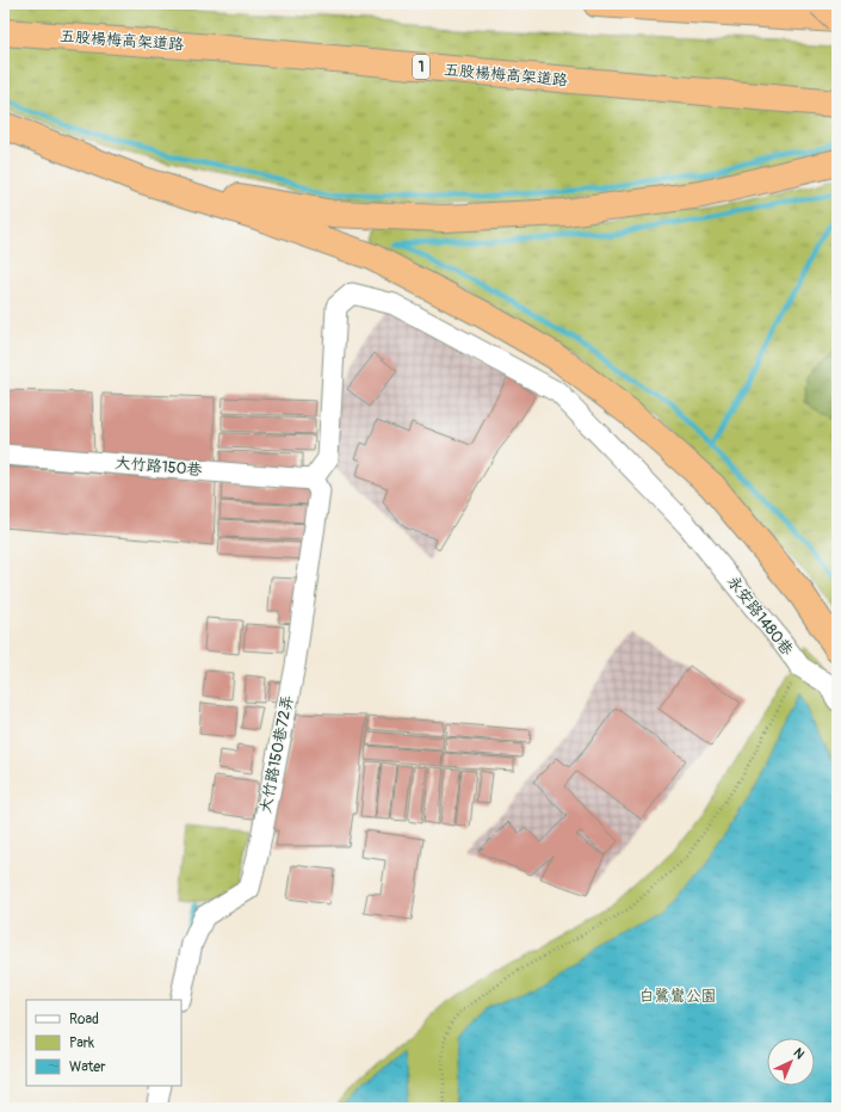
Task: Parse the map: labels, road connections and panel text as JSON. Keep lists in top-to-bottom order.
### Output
{
  "streets": {
    "highway": ["五股楊梅高架道路", "1"],
    "street": ["大竹路150巷", "永安路1480巷", "大竹路150巷72弄"]
  },
  "crossings": [
    ["大竹路150巷", "永安路1480巷"],
    ["大竹路150巷", "大竹路150巷72弄"],
    ["永安路1480巷", "大竹路150巷72弄"]
  ],
  "parks": ["白鷺鸞公園"],
  "legend": ["Road", "Park", "Water"],
  "north": "top right"
}
